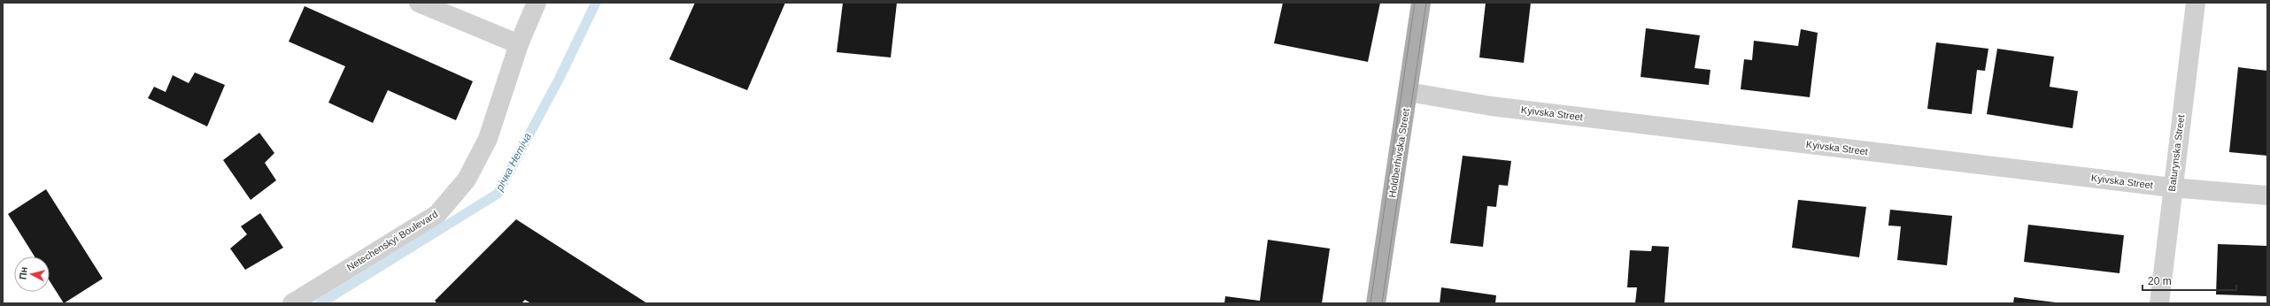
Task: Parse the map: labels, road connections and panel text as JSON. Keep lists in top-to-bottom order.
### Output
{
  "streets": {
    "main road": ["Holdberhivska Street"],
    "street": ["Kyivska Street", "Baturynska Street", "Netechenskyi Boulevard"]
  },
  "crossings": [
    ["Kyivska Street", "Holdberhivska Street"],
    ["Kyivska Street", "Baturynska Street"]
  ],
  "water": ["річка Нетіча"],
  "scale_bar": "20 m",
  "north": "left"
}
